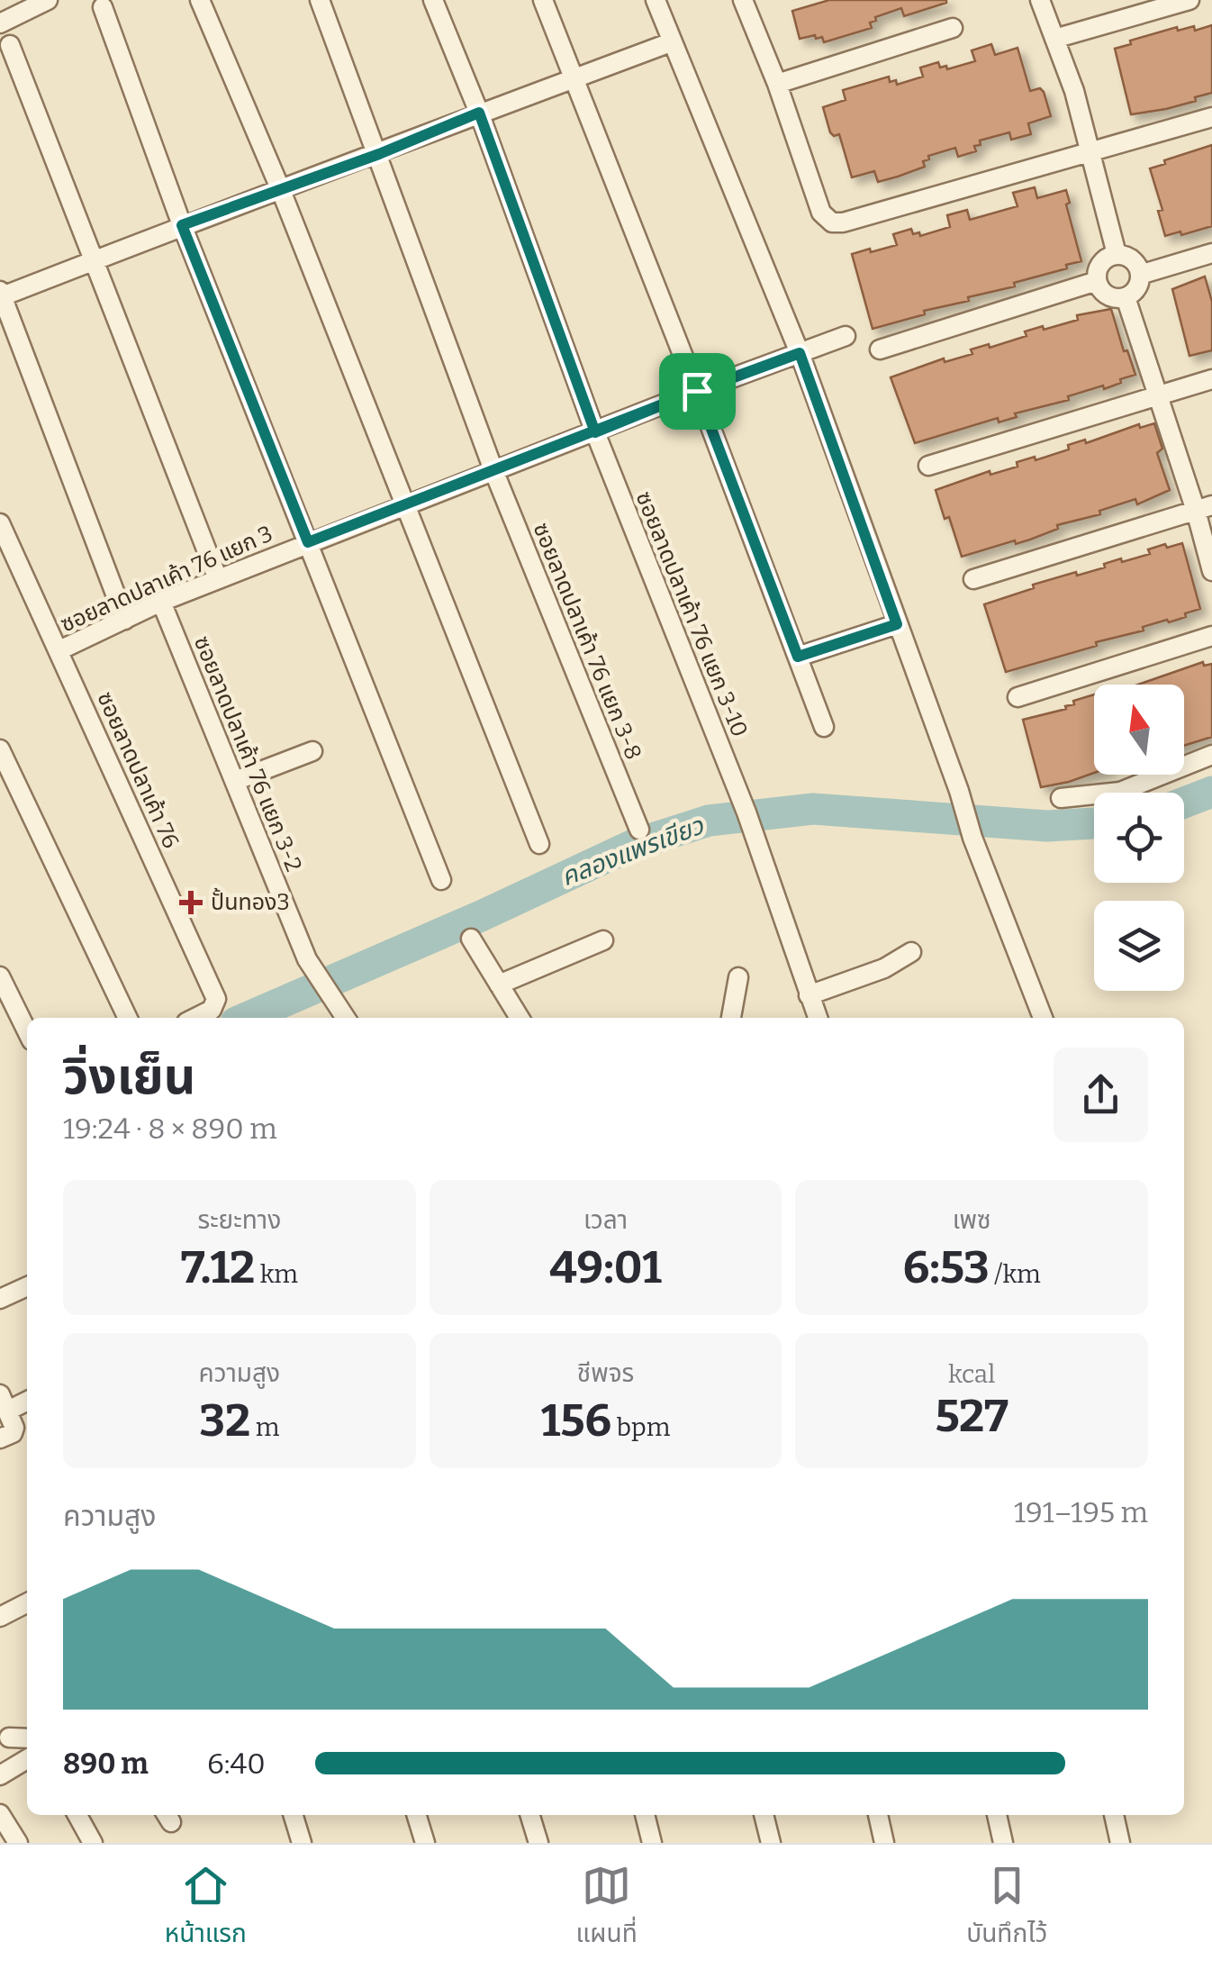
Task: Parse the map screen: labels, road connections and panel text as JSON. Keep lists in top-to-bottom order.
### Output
{
  "streets": {
    "street": [
      "ซอยลาดปลาเค้า 76 แยก 3",
      "ซอยลาดปลาเค้า 76 แยก 3-10",
      "ซอยลาดปลาเค้า 76 แยก 3-8",
      "ซอยลาดปลาเค้า 76 แยก 3-2",
      "ซอยลาดปลาเค้า 76"
    ]
  },
  "crossings": [
    ["ซอยลาดปลาเค้า 76 แยก 3", "ซอยลาดปลาเค้า 76 แยก 3-10"],
    ["ซอยลาดปลาเค้า 76 แยก 3", "ซอยลาดปลาเค้า 76 แยก 3-8"],
    ["ซอยลาดปลาเค้า 76 แยก 3", "ซอยลาดปลาเค้า 76 แยก 3-2"],
    ["ซอยลาดปลาเค้า 76 แยก 3", "ซอยลาดปลาเค้า 76"]
  ],
  "water": ["คลองแพรเขียว"],
  "places": {
    "health": ["ปั้นทอง3"]
  },
  "north": "top",
  "page": {
    "heading": ["วิ่งเย็น", "19:24 · 8 × 890 m"],
    "stats": [
      ["ระยะทาง", "7.12 km"],
      ["เวลา", "49:01"],
      ["เพซ", "6:53 /km"],
      ["ความสูง", "32 m"],
      ["ชีพจร", "156 bpm"],
      ["kcal", "527"]
    ],
    "chart": ["ความสูง", "191–195 m"],
    "list": [
      {
        "name": "890 m",
        "note": "6:40"
      }
    ],
    "tabs": ["หน้าแรก", "แผนที่", "บันทึกไว้"]
  }
}
